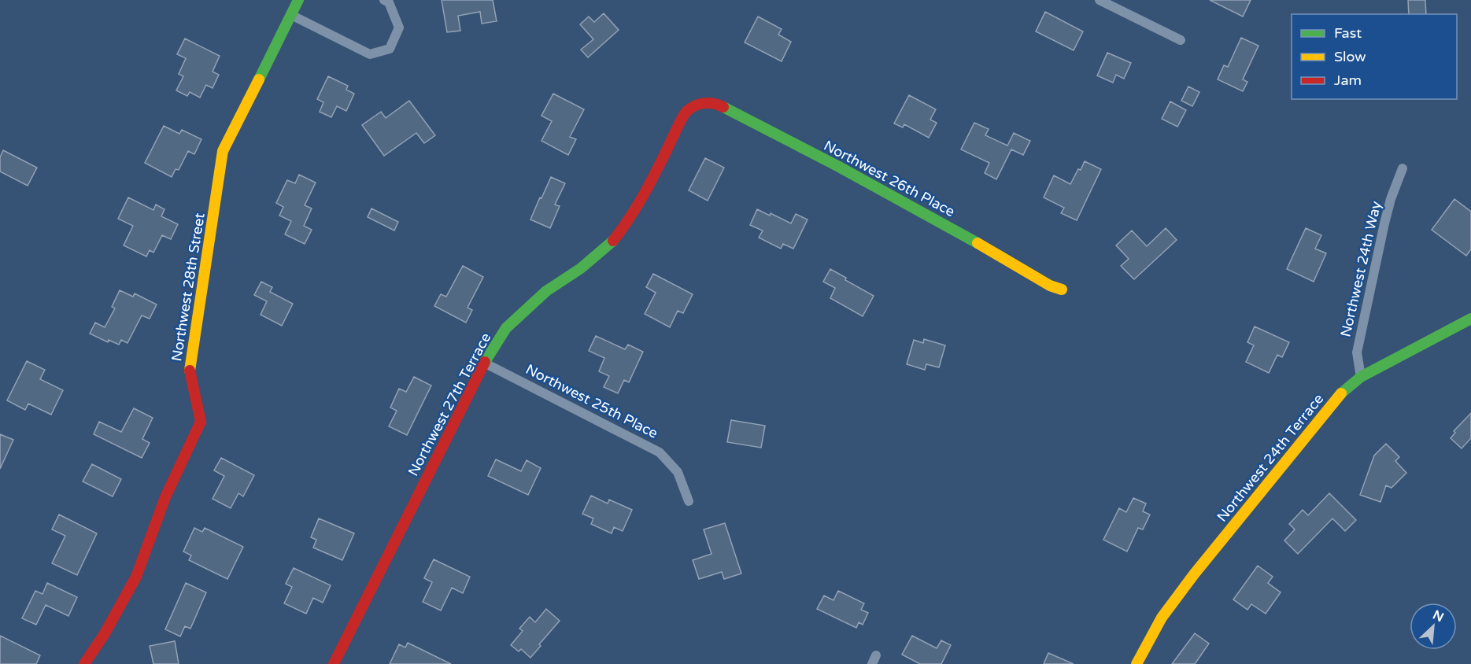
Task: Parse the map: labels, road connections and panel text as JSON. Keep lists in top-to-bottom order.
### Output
{
  "streets": {
    "street": [
      "Northwest 26th Place",
      "Northwest 24th Way",
      "Northwest 28th Street",
      "Northwest 25th Place",
      "Northwest 27th Terrace",
      "Northwest 24th Terrace"
    ]
  },
  "crossings": [
    ["Northwest 26th Place", "Northwest 27th Terrace"],
    ["Northwest 24th Way", "Northwest 24th Terrace"],
    ["Northwest 25th Place", "Northwest 27th Terrace"]
  ],
  "legend": ["Fast", "Slow", "Jam"],
  "north": "top right"
}
